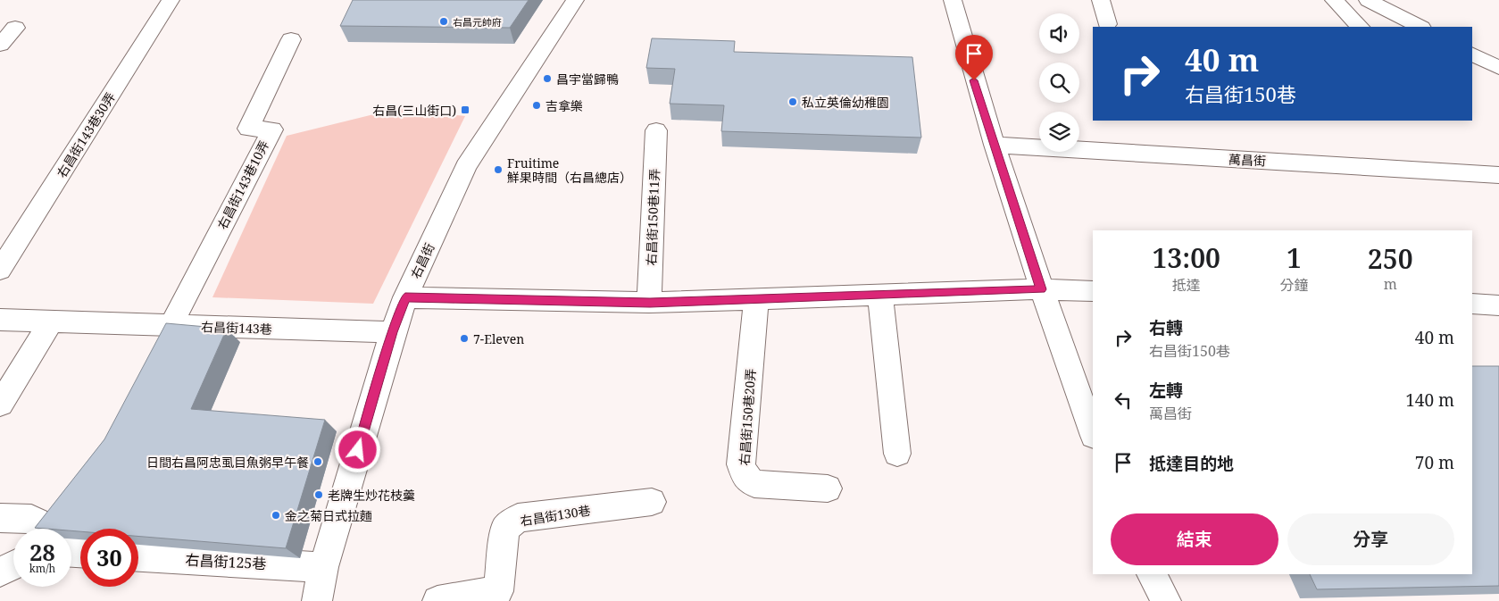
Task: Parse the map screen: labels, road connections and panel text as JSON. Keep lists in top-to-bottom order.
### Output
{
  "streets": {
    "street": [
      "右昌街143巷30弄",
      "萬昌街",
      "右昌街143巷10弄",
      "右昌街150巷11弄",
      "右昌街",
      "右昌街143巷",
      "右昌街150巷20弄",
      "右昌街130巷",
      "右昌街125巷"
    ]
  },
  "crossings": [
    ["右昌街143巷10弄", "右昌街143巷"],
    ["右昌街", "右昌街143巷"],
    ["右昌街", "右昌街125巷"]
  ],
  "places": {
    "other": [
      "右昌元帥府",
      "昌宇當歸鴨",
      "私立英倫幼稚園",
      "吉拿樂",
      "Fruitime 鮮果時間（右昌總店）",
      "7-Eleven",
      "日間右昌阿忠虱目魚粥早午餐",
      "老牌生炒花枝羹",
      "金之菊日式拉麵"
    ],
    "transit": ["右昌(三山街口)"]
  },
  "page": {
    "turn": ["40 m", "右昌街150巷"],
    "eta": [
      "13:00",
      "抵達",
      "1",
      "分鐘",
      "250",
      "m"
    ],
    "list": [
      {
        "name": "右轉",
        "note": "右昌街150巷",
        "value": "40 m"
      },
      {
        "name": "左轉",
        "note": "萬昌街",
        "value": "140 m"
      },
      {
        "name": "抵達目的地",
        "value": "70 m"
      }
    ],
    "buttons": ["結束", "分享"],
    "speed": "28 km/h",
    "limit": "30"
  }
}
